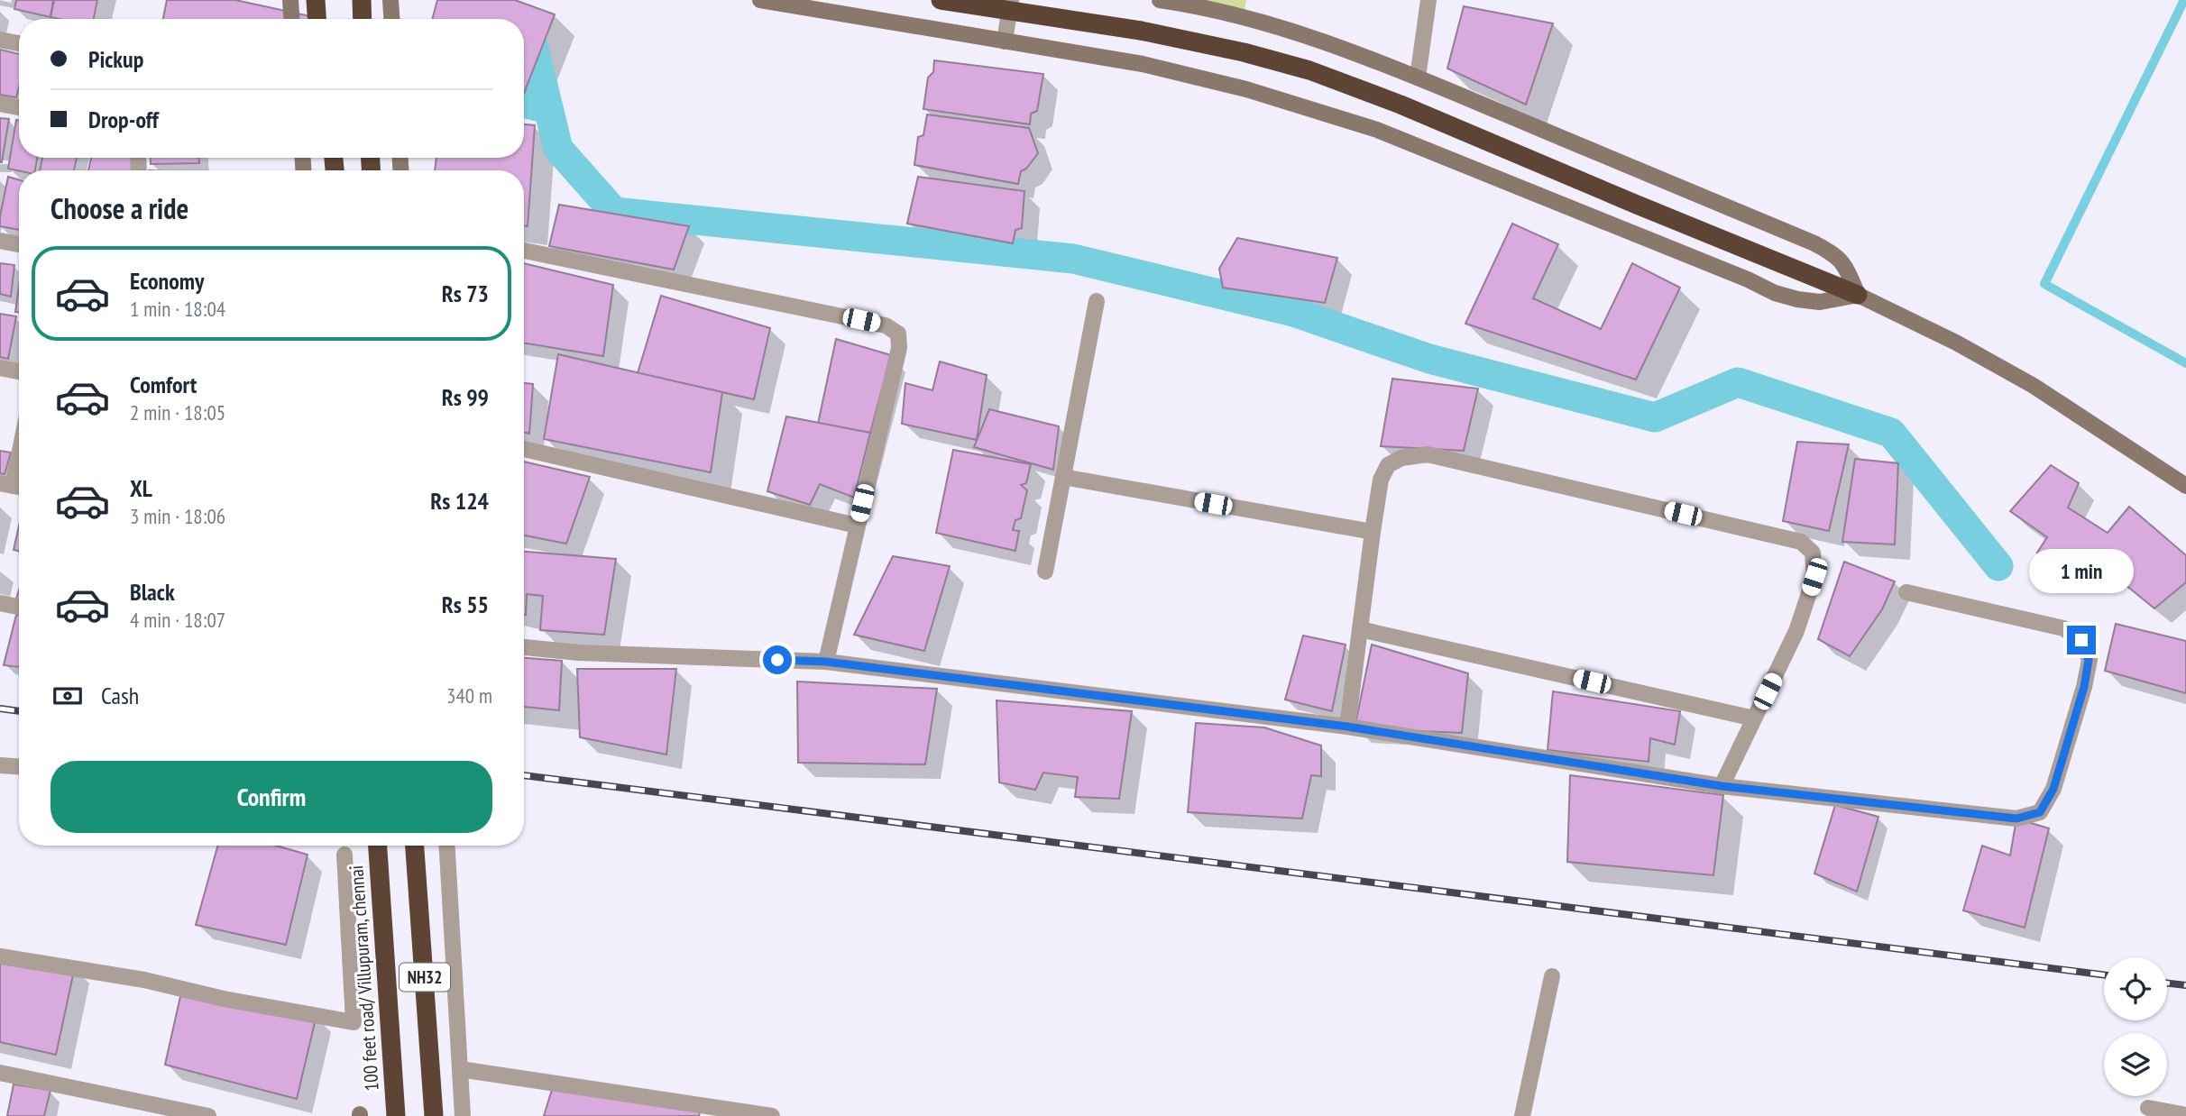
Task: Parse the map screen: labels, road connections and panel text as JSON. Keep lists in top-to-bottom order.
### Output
{
  "streets": {
    "highway": ["NH32", "100 feet road/ Villupuram, chennai"]
  },
  "page": {
    "banner": ["Pickup", "Drop-off"],
    "heading": "Choose a ride",
    "list": [
      {
        "name": "Economy",
        "note": "1 min · 18:04",
        "value": "Rs 73"
      },
      {
        "name": "Comfort",
        "note": "2 min · 18:05",
        "value": "Rs 99"
      },
      {
        "name": "XL",
        "note": "3 min · 18:06",
        "value": "Rs 124"
      },
      {
        "name": "Black",
        "note": "4 min · 18:07",
        "value": "Rs 55"
      }
    ],
    "bubble": "1 min",
    "pay": ["Cash", "340 m"],
    "buttons": "Confirm"
  }
}
